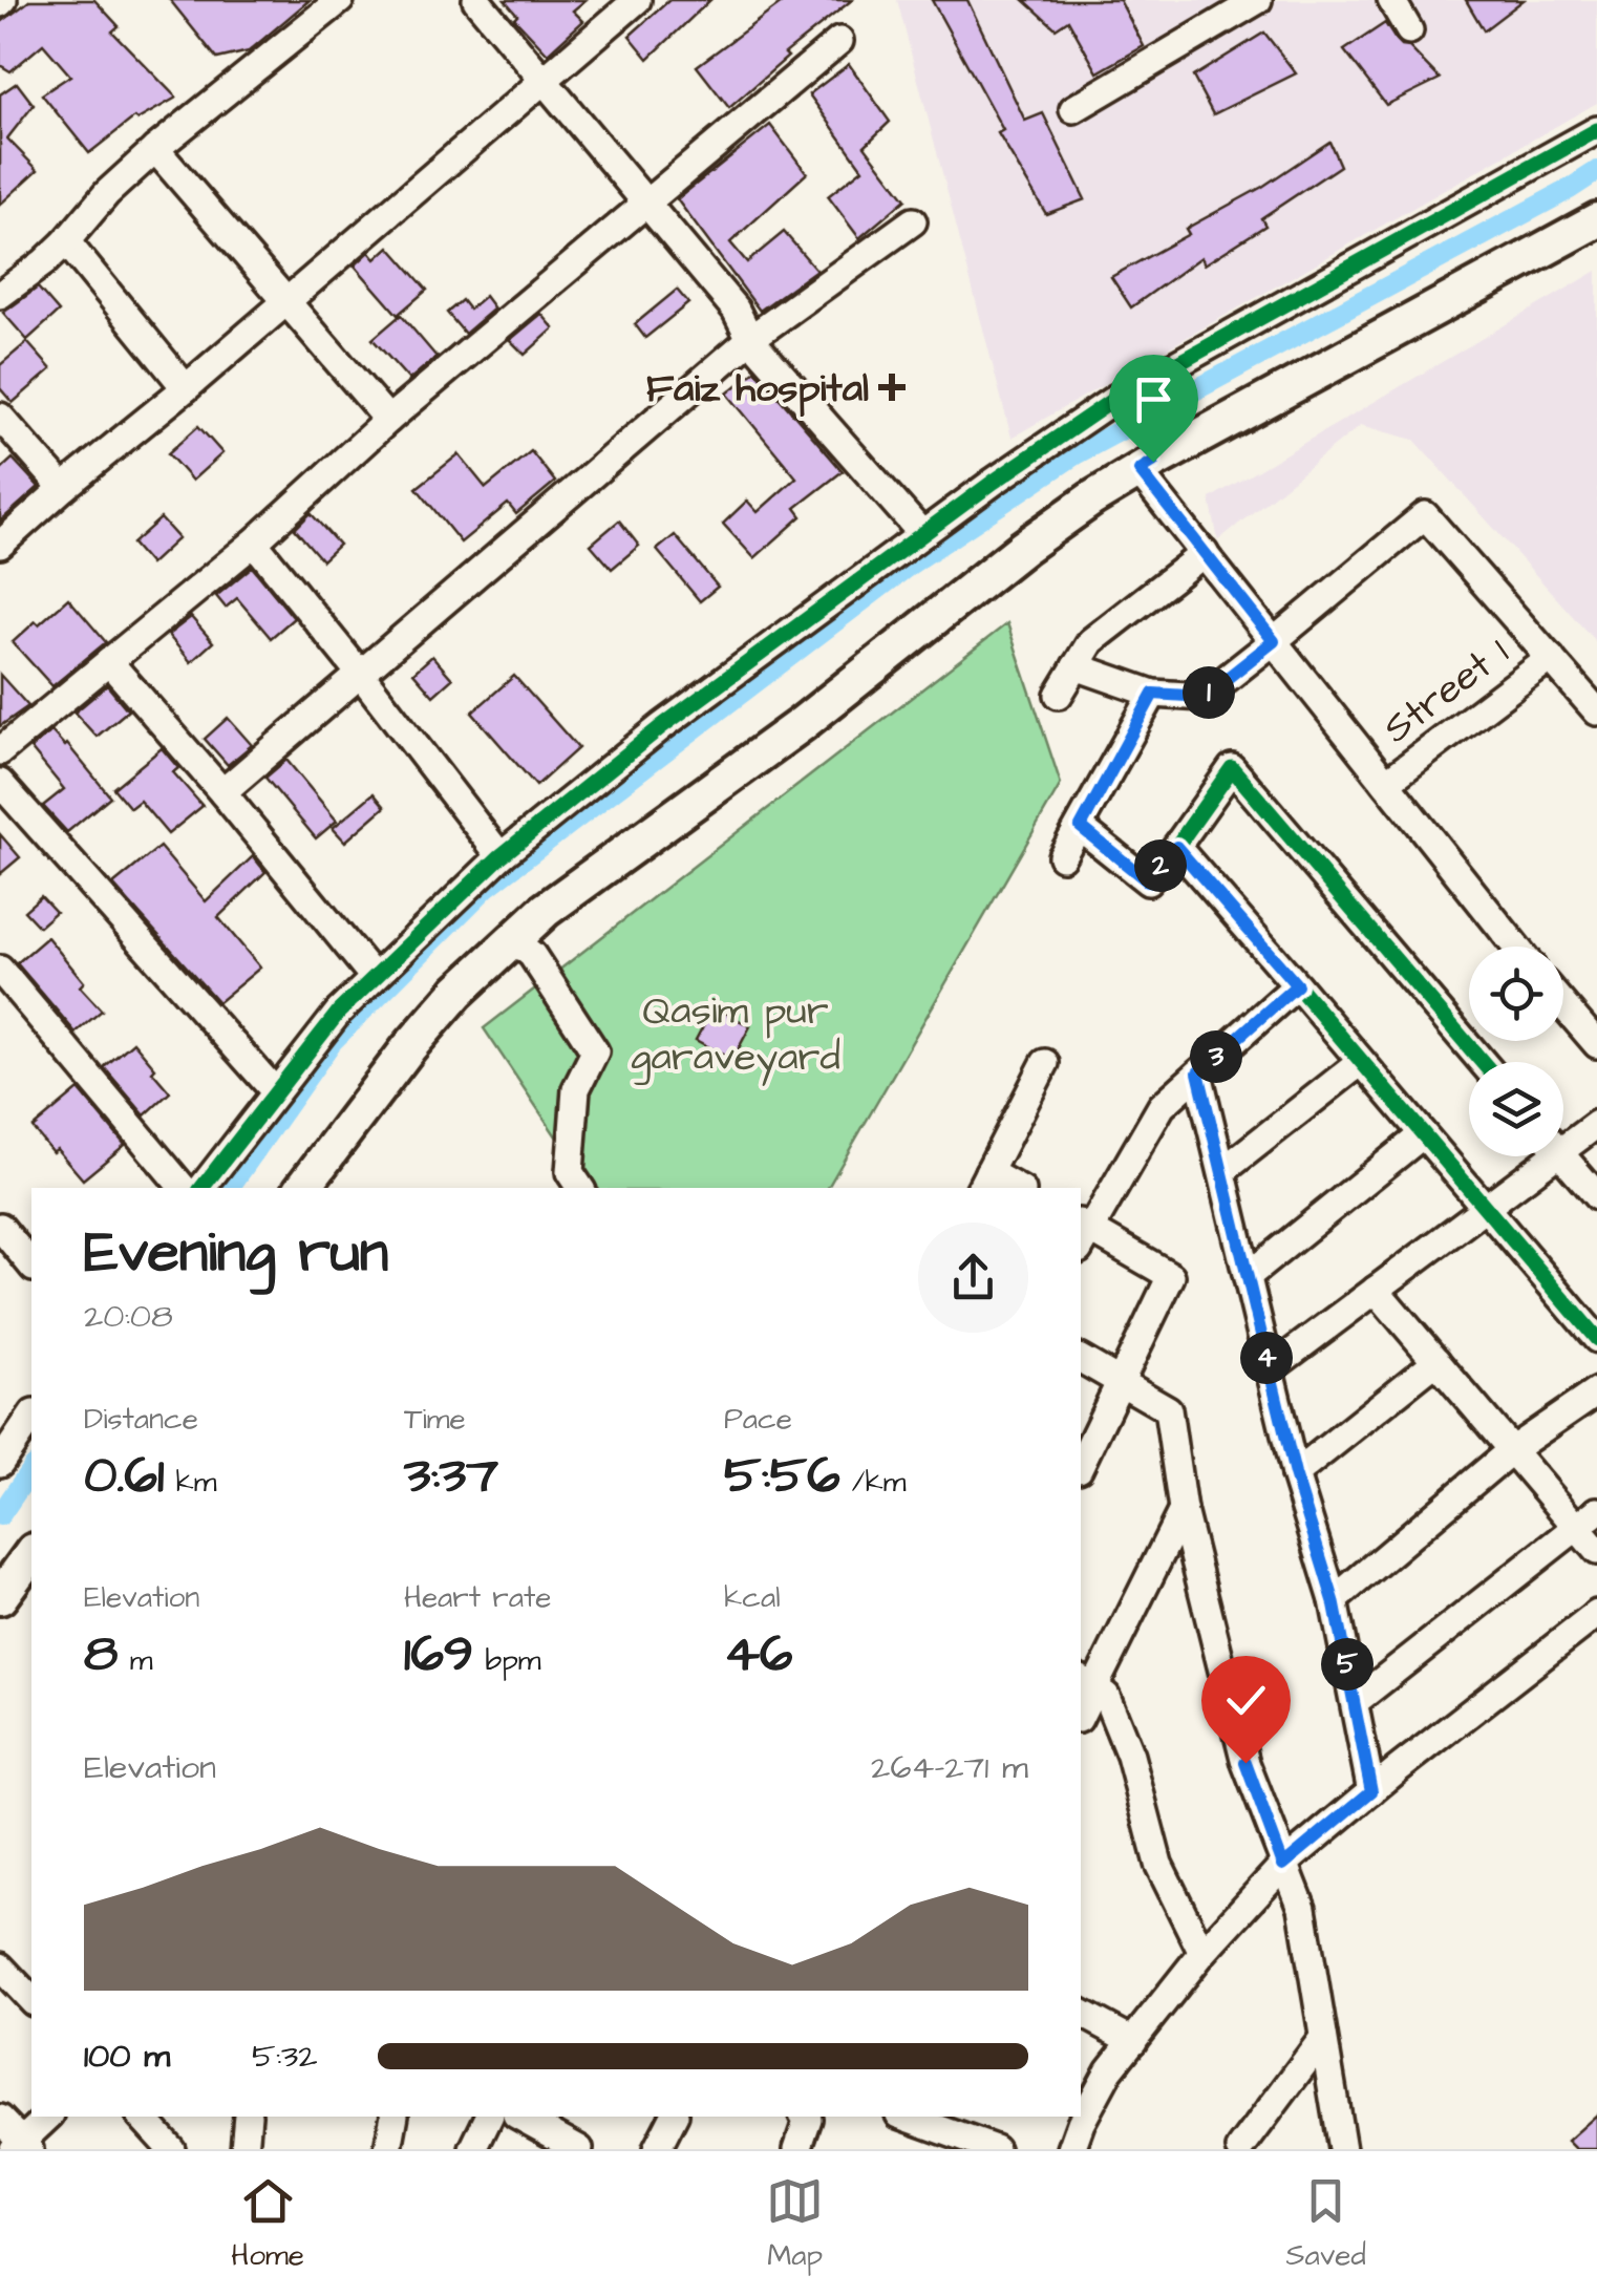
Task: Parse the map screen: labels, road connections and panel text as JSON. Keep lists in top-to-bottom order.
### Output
{
  "streets": {
    "street": ["Street 1"]
  },
  "parks": ["Qasim pur garaveyard"],
  "places": {
    "health": ["Faiz hospital"]
  },
  "page": {
    "pins": [
      "1",
      "2",
      "3",
      "4",
      "5"
    ],
    "heading": ["Evening run", "20:08"],
    "stats": [
      ["Distance", "0.61 km"],
      ["Time", "3:37"],
      ["Pace", "5:56 /km"],
      ["Elevation", "8 m"],
      ["Heart rate", "169 bpm"],
      ["kcal", "46"]
    ],
    "chart": ["Elevation", "264–271 m"],
    "list": [
      {
        "name": "100 m",
        "note": "5:32"
      }
    ],
    "tabs": ["Home", "Map", "Saved"]
  }
}
